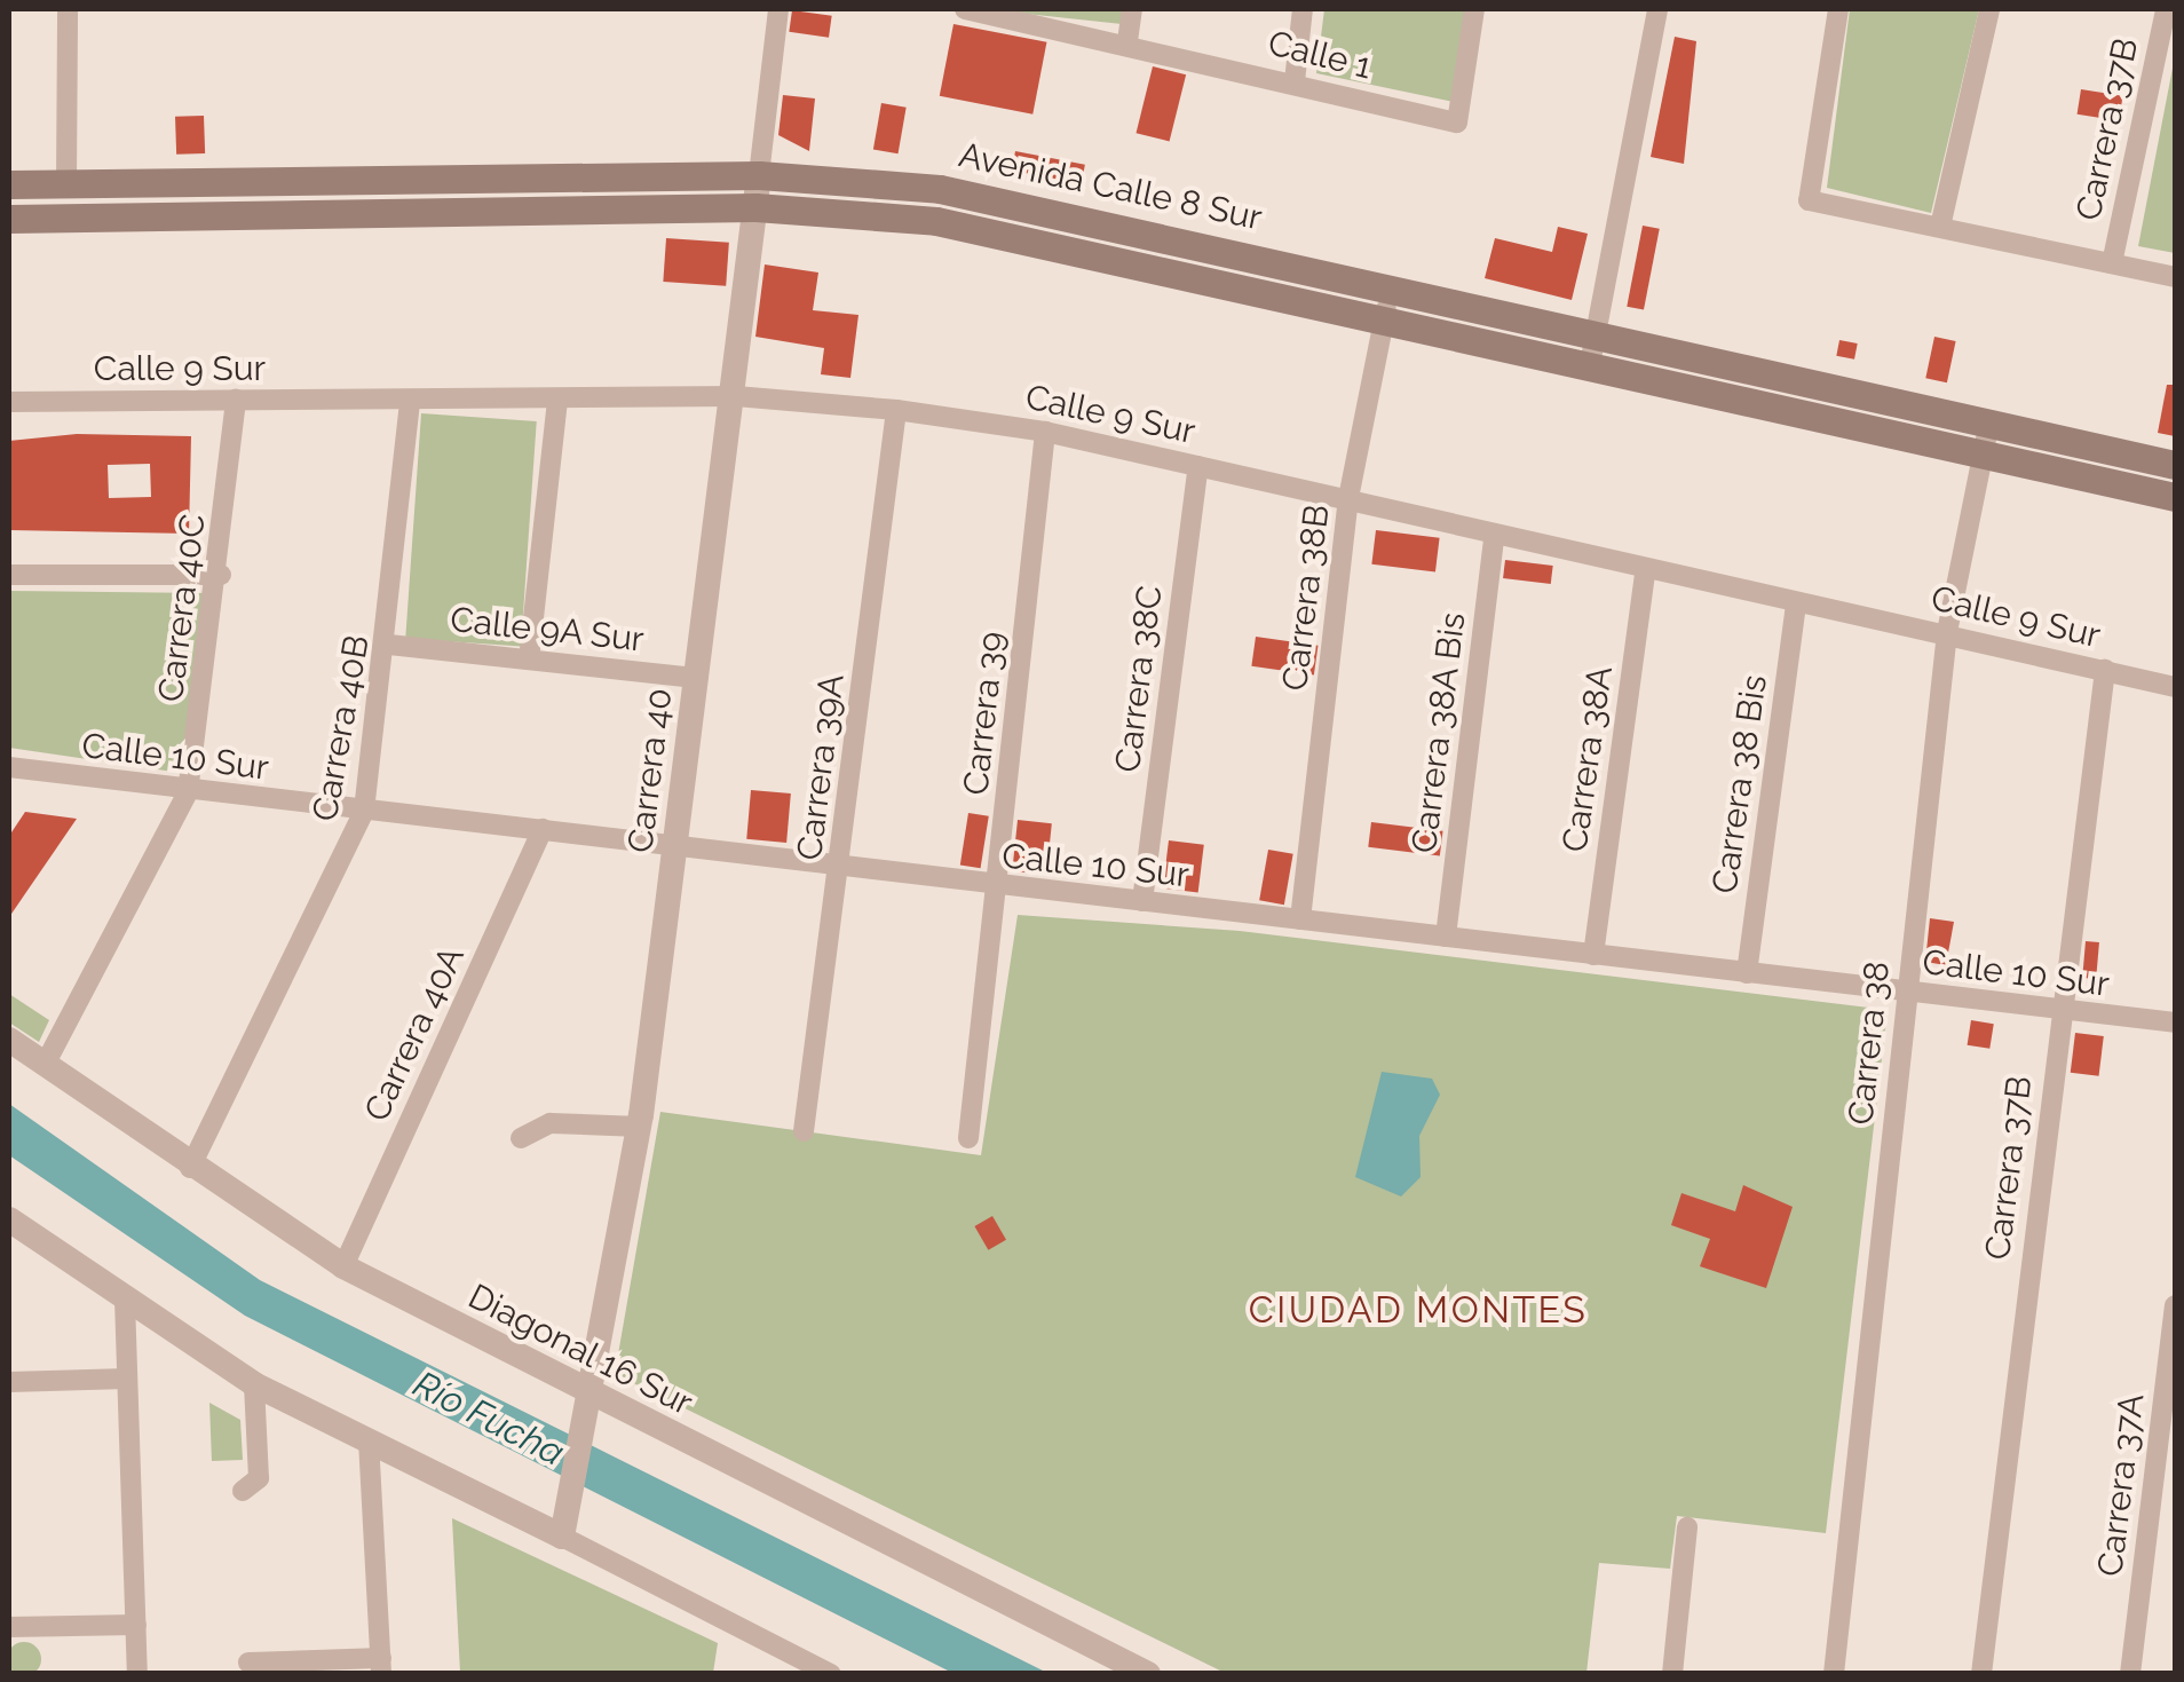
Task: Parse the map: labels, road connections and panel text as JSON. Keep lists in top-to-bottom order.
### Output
{
  "streets": {
    "main road": ["Avenida Calle 8 Sur"],
    "street": [
      "Calle 1",
      "Carrera 37B",
      "Calle 9 Sur",
      "Carrera 38B",
      "Carrera 40C",
      "Calle 9A Sur",
      "Carrera 38C",
      "Carrera 39",
      "Carrera 40B",
      "Carrera 38A Bis",
      "Calle 10 Sur",
      "Carrera 38A",
      "Carrera 39A",
      "Carrera 40",
      "Carrera 38 Bis",
      "Carrera 40A",
      "Carrera 38",
      "Diagonal 16 Sur",
      "Carrera 37A"
    ]
  },
  "crossings": [
    ["Carrera 37B", "Calle 9 Sur"],
    ["Carrera 37B", "Calle 10 Sur"],
    ["Avenida Calle 8 Sur", "Carrera 38B"],
    ["Avenida Calle 8 Sur", "Carrera 40"],
    ["Avenida Calle 8 Sur", "Carrera 38"],
    ["Calle 9 Sur", "Carrera 38B"],
    ["Calle 9 Sur", "Carrera 40C"],
    ["Calle 9 Sur", "Carrera 38C"],
    ["Calle 9 Sur", "Carrera 39"],
    ["Calle 9 Sur", "Carrera 40B"],
    ["Calle 9 Sur", "Carrera 38A Bis"],
    ["Calle 9 Sur", "Carrera 38A"],
    ["Calle 9 Sur", "Carrera 39A"],
    ["Calle 9 Sur", "Carrera 40"],
    ["Calle 9 Sur", "Carrera 38 Bis"],
    ["Calle 9 Sur", "Carrera 38"],
    ["Carrera 38B", "Calle 10 Sur"],
    ["Carrera 40C", "Calle 10 Sur"],
    ["Carrera 40C", "Diagonal 16 Sur"],
    ["Calle 9A Sur", "Carrera 40B"],
    ["Calle 9A Sur", "Carrera 40"],
    ["Carrera 38C", "Calle 10 Sur"],
    ["Carrera 39", "Calle 10 Sur"],
    ["Carrera 40B", "Calle 10 Sur"],
    ["Carrera 40B", "Diagonal 16 Sur"],
    ["Carrera 38A Bis", "Calle 10 Sur"],
    ["Calle 10 Sur", "Carrera 38A"],
    ["Calle 10 Sur", "Carrera 39A"],
    ["Calle 10 Sur", "Carrera 40"],
    ["Calle 10 Sur", "Carrera 38 Bis"],
    ["Calle 10 Sur", "Carrera 40A"],
    ["Calle 10 Sur", "Carrera 38"],
    ["Carrera 40", "Diagonal 16 Sur"],
    ["Carrera 40A", "Diagonal 16 Sur"]
  ],
  "districts": ["CIUDAD MONTES"],
  "water": ["Río Fucha"]
}
